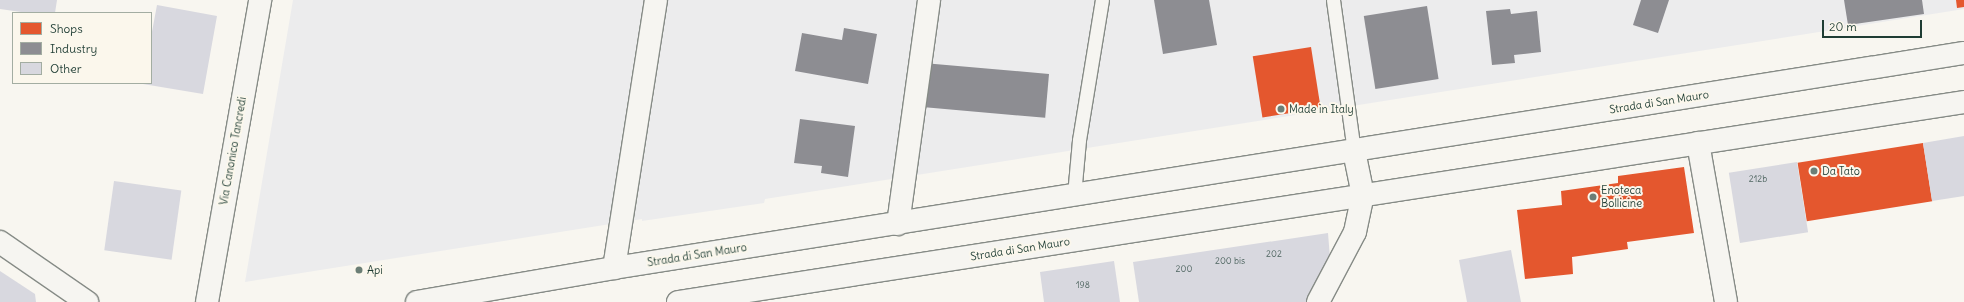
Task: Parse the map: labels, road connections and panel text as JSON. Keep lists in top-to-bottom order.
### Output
{
  "streets": {
    "main road": ["Strada di San Mauro", "Via Canonico Tancredi"]
  },
  "places": [
    "Made in Italy",
    "Da Tato",
    "Enoteca Bollicine",
    "Api"
  ],
  "house_numbers": [
    "212b",
    "202",
    "200 bis",
    "200",
    "198"
  ],
  "legend": ["Shops", "Industry", "Other"],
  "scale_bar": "20 m"
}
